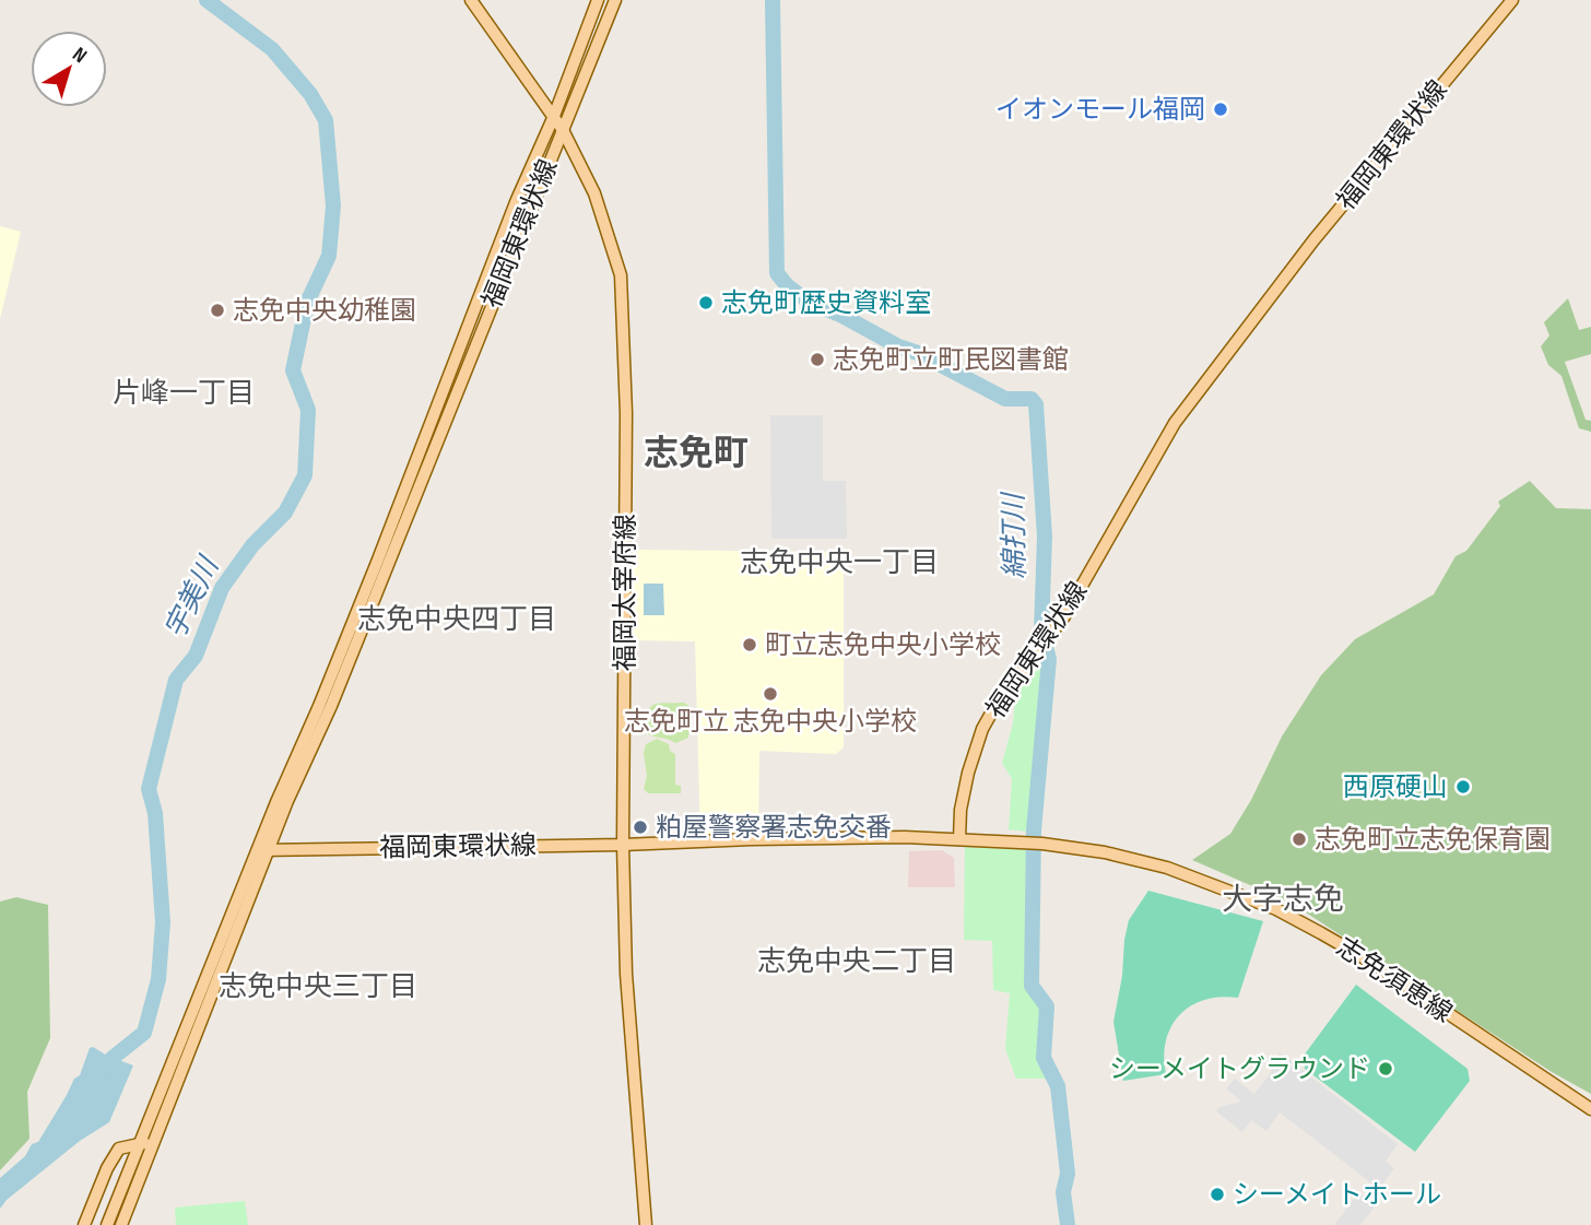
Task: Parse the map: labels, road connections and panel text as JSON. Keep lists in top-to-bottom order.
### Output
{
  "streets": {
    "main road": ["福岡東環状線", "福岡太宰府線", "志免須恵線"]
  },
  "crossings": [
    ["福岡東環状線", "福岡太宰府線"],
    ["福岡東環状線", "志免須恵線"]
  ],
  "districts": [
    "片峰一丁目",
    "志免町",
    "志免中央一丁目",
    "志免中央四丁目",
    "大字志免",
    "志免中央二丁目",
    "志免中央三丁目"
  ],
  "water": ["綿打川", "宇美川"],
  "places": [
    "イオンモール福岡",
    "志免町歴史資料室",
    "志免中央幼稚園",
    "志免町立町民図書館",
    "町立志免中央小学校",
    "志免町立 志免中央小学校",
    "西原硬山",
    "粕屋警察署志免交番",
    "志免町立志免保育園",
    "シーメイトグラウンド",
    "シーメイトホール"
  ],
  "north": "top right"
}
